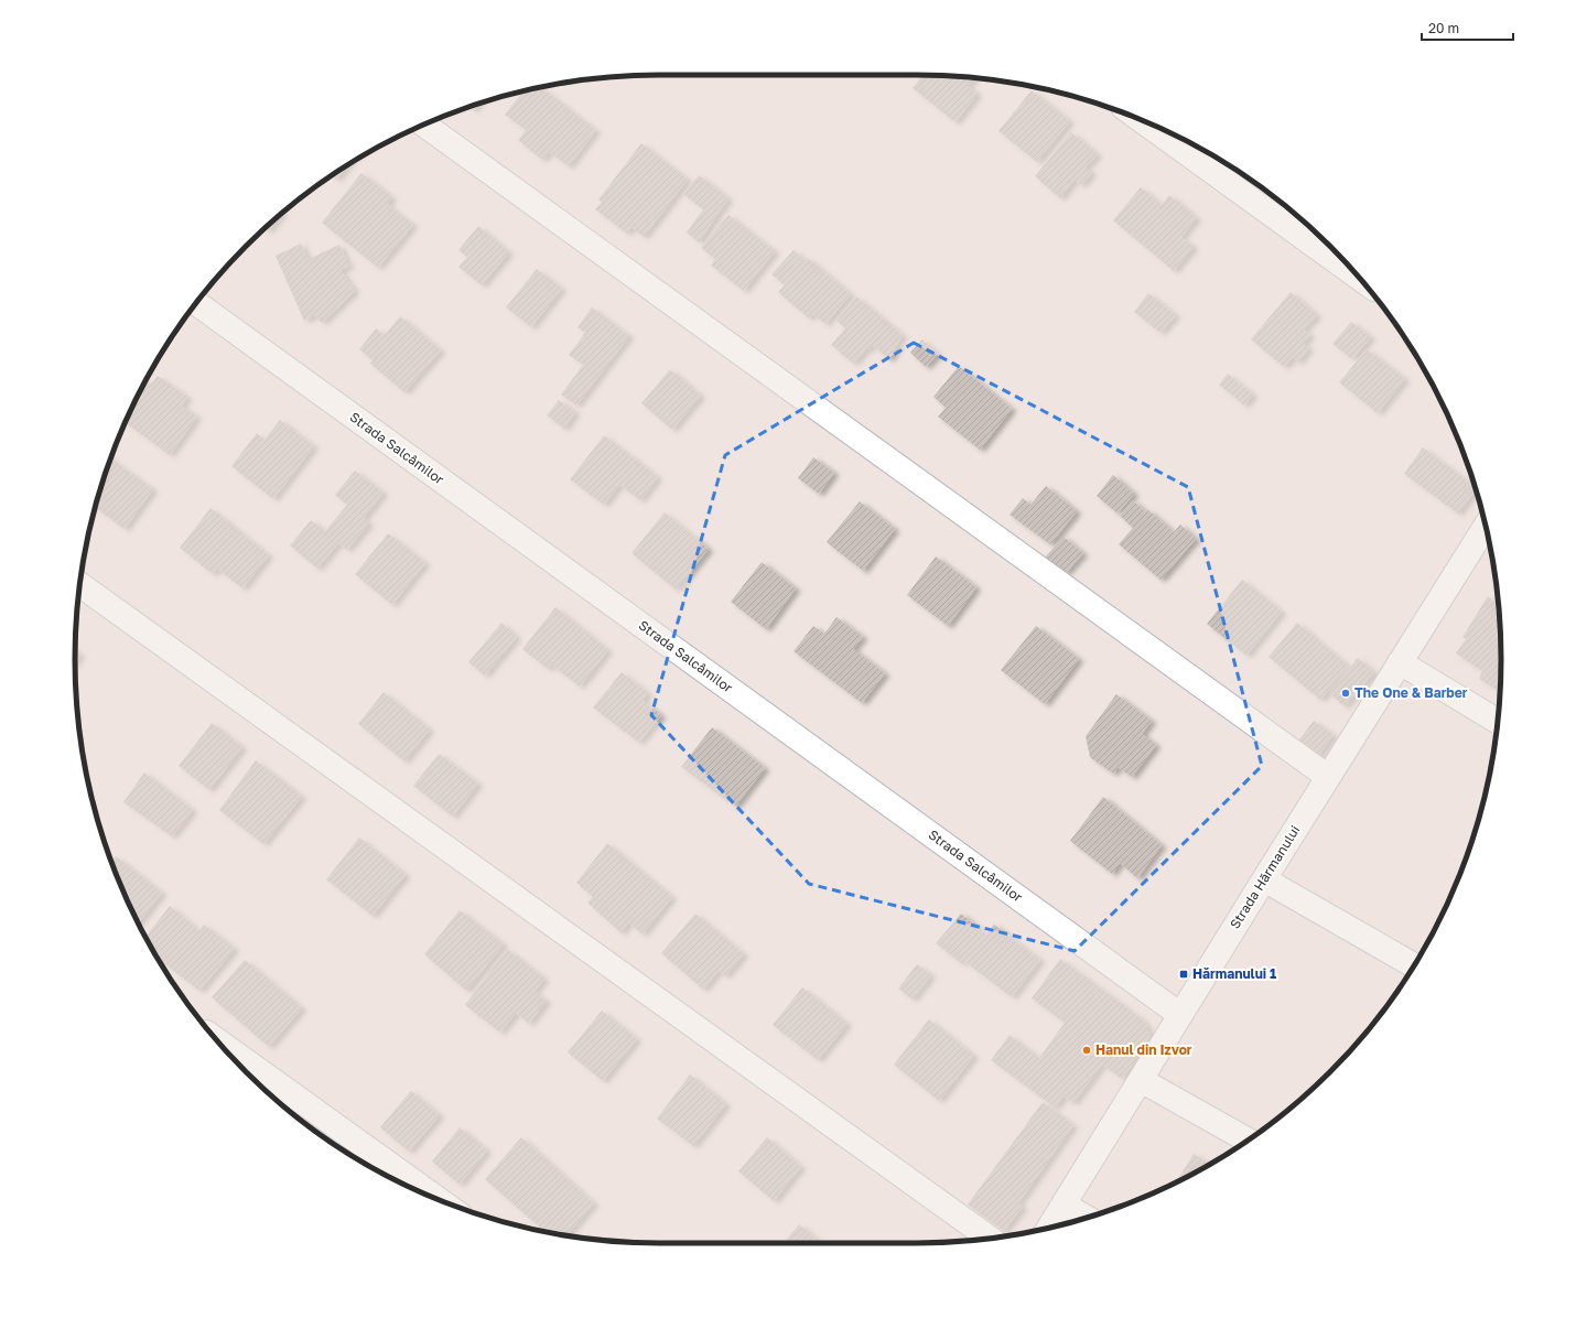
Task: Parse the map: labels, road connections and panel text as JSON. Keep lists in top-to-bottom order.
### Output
{
  "streets": {
    "street": ["Strada Salcâmilor", "Strada Hărmanului"]
  },
  "crossings": [
    ["Strada Salcâmilor", "Strada Hărmanului"]
  ],
  "places": {
    "other": ["The One & Barber", "Hanul din Izvor"],
    "transit": ["Hărmanului 1"]
  },
  "scale_bar": "20 m"
}
